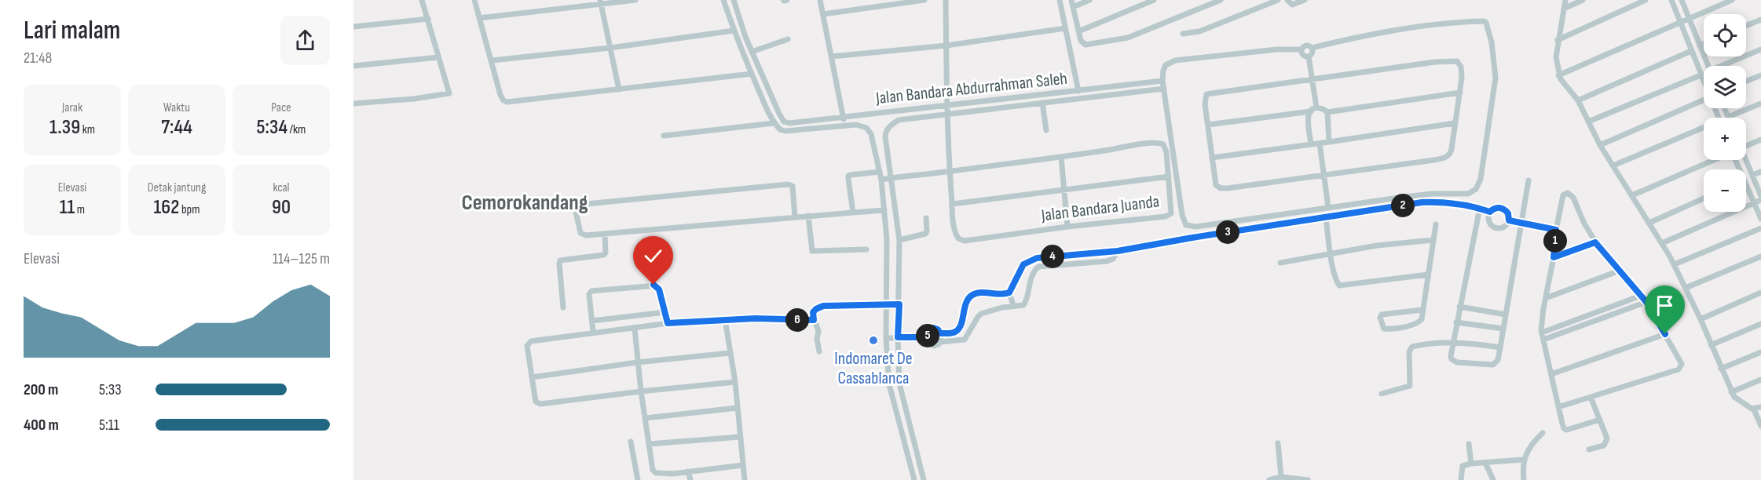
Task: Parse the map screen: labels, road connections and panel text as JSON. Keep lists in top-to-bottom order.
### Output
{
  "streets": {
    "street": ["Jalan Bandara Abdurrahman Saleh", "Jalan Bandara Juanda"]
  },
  "crossings": [
    ["Jalan Bandara Abdurrahman Saleh", "Jalan Bandara Juanda"]
  ],
  "districts": ["Cemorokandang"],
  "places": ["Indomaret De Cassablanca"],
  "page": {
    "heading": ["Lari malam", "21:48"],
    "map_buttons": ["+", "−"],
    "stats": [
      ["Jarak", "1.39 km"],
      ["Waktu", "7:44"],
      ["Pace", "5:34 /km"],
      ["Elevasi", "11 m"],
      ["Detak jantung", "162 bpm"],
      ["kcal", "90"]
    ],
    "pins": [
      "2",
      "3",
      "1",
      "4",
      "6",
      "5"
    ],
    "chart": ["Elevasi", "114–125 m"],
    "list": [
      {
        "name": "200 m",
        "note": "5:33"
      },
      {
        "name": "400 m",
        "note": "5:11"
      }
    ]
  }
}
